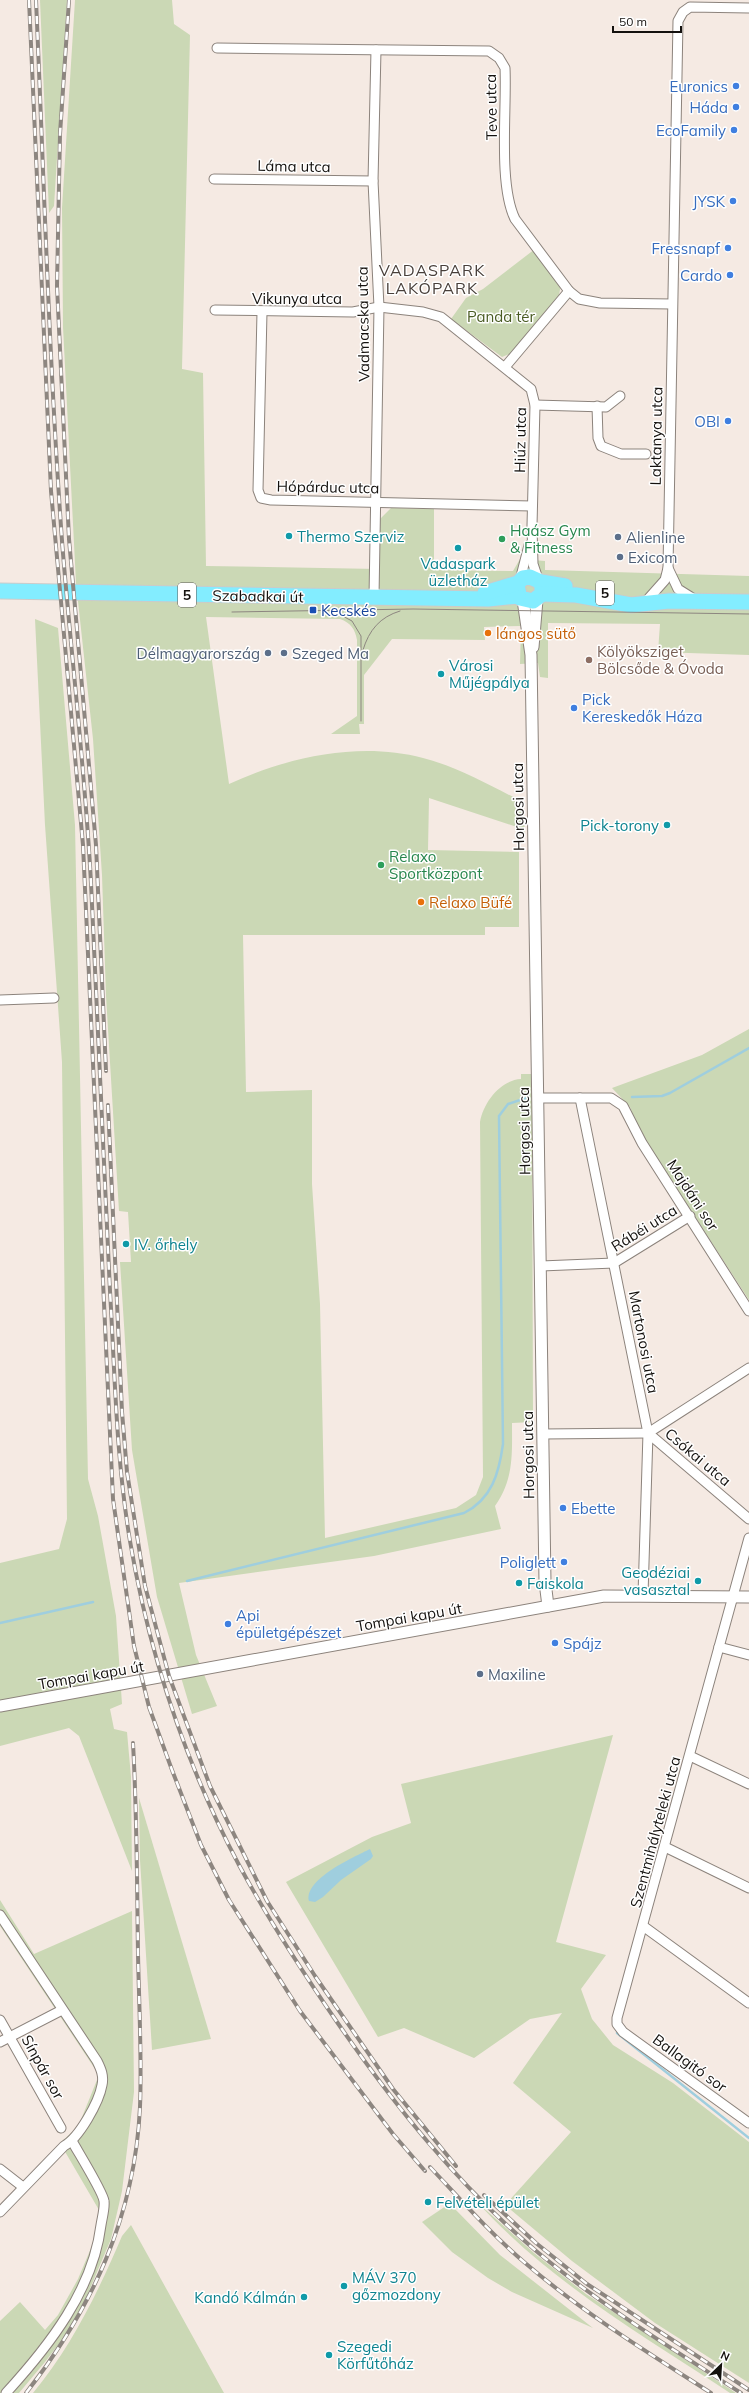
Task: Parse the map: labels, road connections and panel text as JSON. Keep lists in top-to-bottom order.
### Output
{
  "streets": {
    "main road": ["5", "Szabadkai út"],
    "street": [
      "Teve utca",
      "Láma utca",
      "Vikunya utca",
      "Vadmacska utca",
      "Laktanya utca",
      "Hiúz utca",
      "Hópárduc utca",
      "Horgosi utca",
      "Majdáni sor",
      "Rábéi utca",
      "Martonosi utca",
      "Csókai utca",
      "Tompai kapu út",
      "Szentmihályteleki utca",
      "Ballagitó sor",
      "Sínpár sor"
    ]
  },
  "crossings": [
    ["Teve utca", "Vadmacska utca"],
    ["Teve utca", "Laktanya utca"],
    ["Láma utca", "Vadmacska utca"],
    ["Vikunya utca", "Vadmacska utca"],
    ["Vikunya utca", "Hiúz utca"],
    ["Vikunya utca", "Hópárduc utca"],
    ["Vadmacska utca", "Hiúz utca"],
    ["Vadmacska utca", "Hópárduc utca"],
    ["Vadmacska utca", "Szabadkai út"],
    ["Laktanya utca", "Szabadkai út"],
    ["Hiúz utca", "Hópárduc utca"],
    ["Hiúz utca", "Szabadkai út"],
    ["Hiúz utca", "Horgosi utca"],
    ["Szabadkai út", "Horgosi utca"],
    ["Horgosi utca", "Rábéi utca"],
    ["Horgosi utca", "Tompai kapu út"],
    ["Majdáni sor", "Rábéi utca"],
    ["Majdáni sor", "Martonosi utca"],
    ["Rábéi utca", "Martonosi utca"],
    ["Martonosi utca", "Csókai utca"],
    ["Martonosi utca", "Tompai kapu út"],
    ["Tompai kapu út", "Szentmihályteleki utca"],
    ["Szentmihályteleki utca", "Ballagitó sor"]
  ],
  "districts": ["VADASPARK LAKÓPARK"],
  "parks": ["Panda tér"],
  "places": {
    "other": [
      "Euronics",
      "Háda",
      "EcoFamily",
      "JYSK",
      "Fressnapf",
      "Cardo",
      "OBI",
      "Thermo Szerviz",
      "Alienline",
      "Haász Gym & Fitness",
      "Vadaspark üzletház",
      "Exicom",
      "lángos sütő",
      "Délmagyarország",
      "Szeged Ma",
      "Kölyöksziget Bölcsőde & Óvoda",
      "Városi Műjégpálya",
      "Pick Kereskedők Háza",
      "Pick-torony",
      "Relaxo Sportközpont",
      "Relaxo Büfé",
      "IV. őrhely",
      "Ebette",
      "Poliglett",
      "Geodéziai vasasztal",
      "Faiskola",
      "Api épületgépészet",
      "Spájz",
      "Maxiline",
      "Felvételi épület",
      "MÁV 370 gőzmozdony",
      "Kandó Kálmán",
      "Szegedi Körfűtőház"
    ],
    "transit": ["Kecskés"]
  },
  "scale_bar": "50 m",
  "north": "top right"
}
